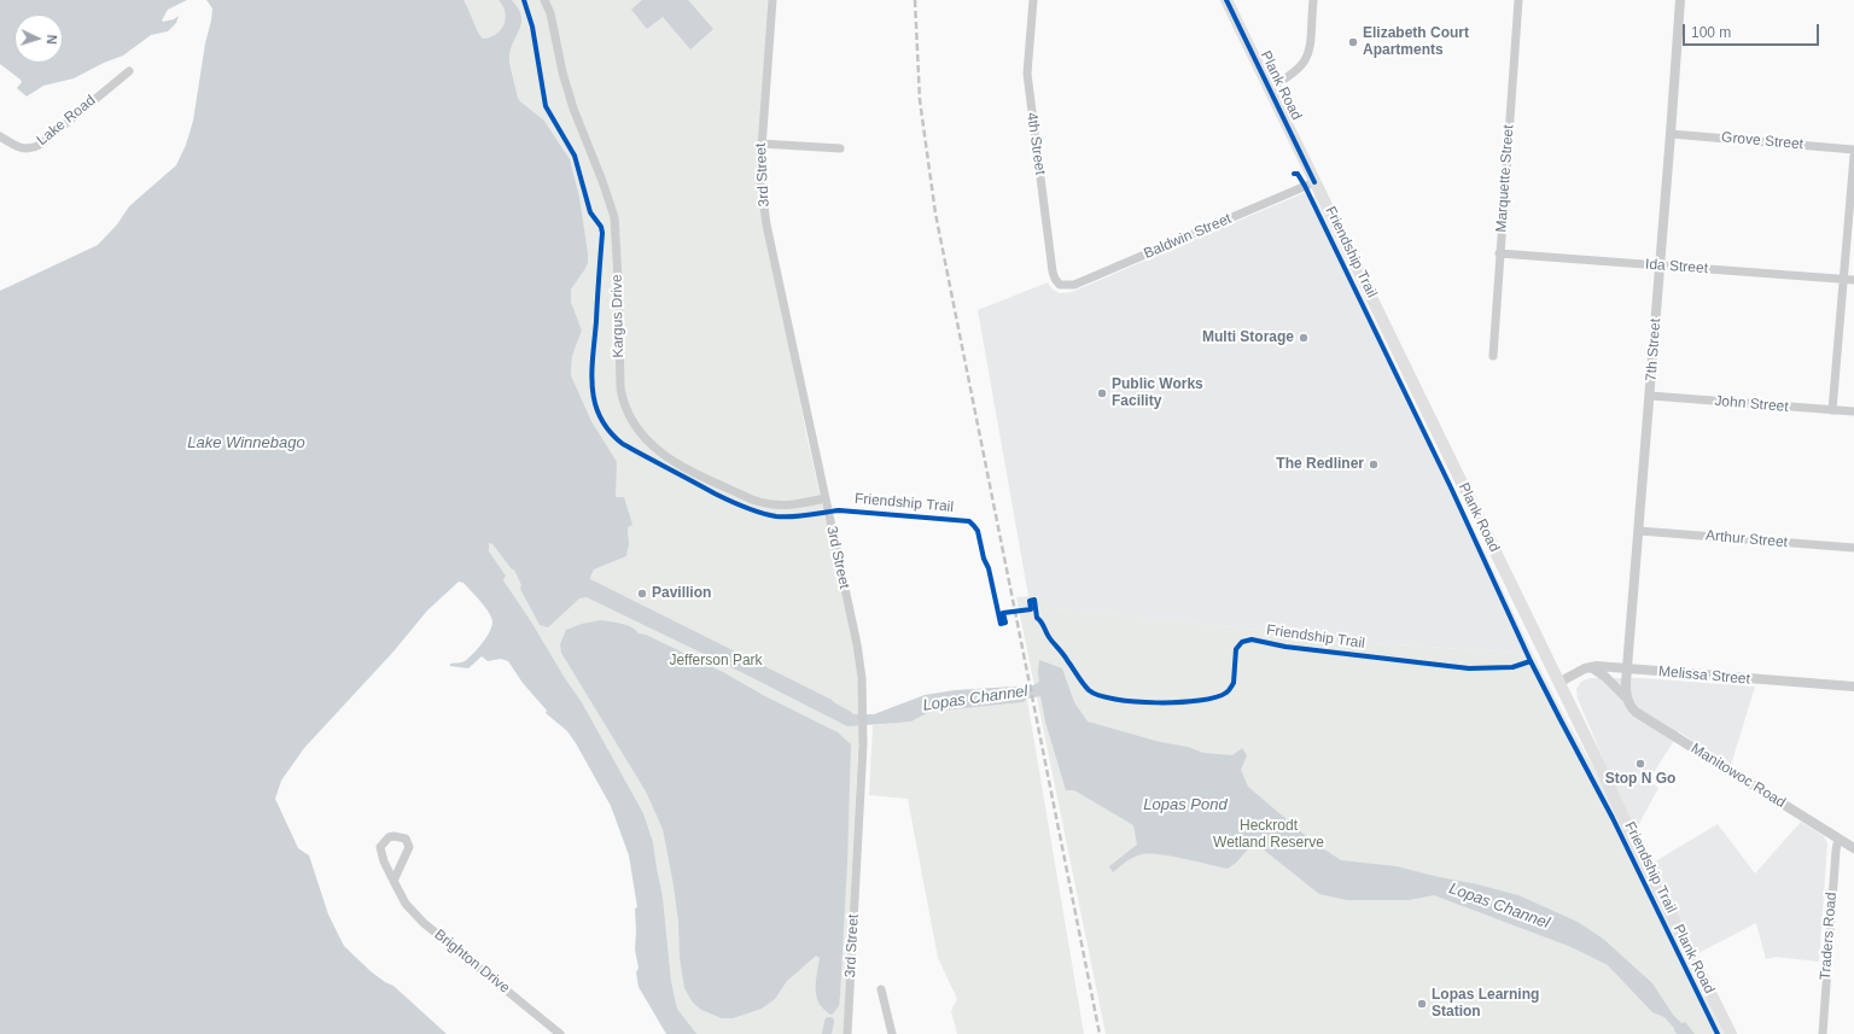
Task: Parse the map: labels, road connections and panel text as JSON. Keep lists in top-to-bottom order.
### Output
{
  "streets": {
    "main road": ["Plank Road"],
    "street": [
      "Lake Road",
      "Grove Street",
      "4th Street",
      "3rd Street",
      "Marquette Street",
      "Baldwin Street",
      "Ida Street",
      "Kargus Drive",
      "7th Street",
      "John Street",
      "Arthur Street",
      "Melissa Street",
      "Manitowoc Road",
      "Traders Road",
      "Brighton Drive"
    ],
    "cycle path": ["Friendship Trail"]
  },
  "crossings": [
    ["Plank Road", "Baldwin Street"],
    ["Grove Street", "7th Street"],
    ["4th Street", "Baldwin Street"],
    ["3rd Street", "Kargus Drive"],
    ["Marquette Street", "Ida Street"],
    ["Ida Street", "7th Street"],
    ["7th Street", "John Street"],
    ["7th Street", "Arthur Street"],
    ["7th Street", "Melissa Street"],
    ["7th Street", "Manitowoc Road"],
    ["Melissa Street", "Manitowoc Road"],
    ["Manitowoc Road", "Traders Road"]
  ],
  "water": ["Lake Winnebago", "Lopas Channel", "Lopas Pond"],
  "parks": ["Jefferson Park", "Heckrodt Wetland Reserve"],
  "places": [
    "Elizabeth Court Apartments",
    "Multi Storage",
    "Public Works Facility",
    "The Redliner",
    "Pavillion",
    "Stop N Go",
    "Lopas Learning Station"
  ],
  "scale_bar": "100 m",
  "north": "right"
}
